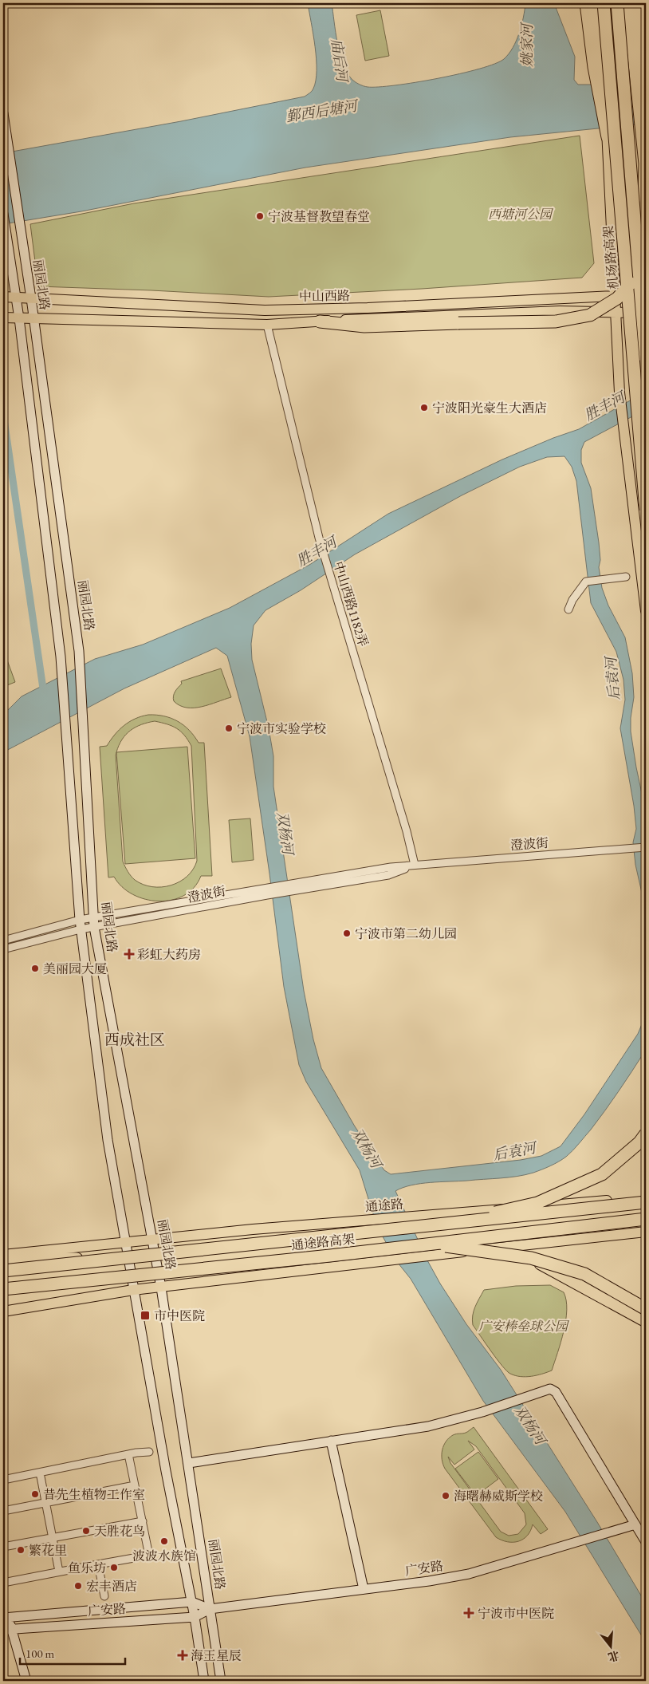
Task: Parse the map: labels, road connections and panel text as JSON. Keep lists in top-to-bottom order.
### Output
{
  "streets": {
    "highway": ["机场路高架", "通途路高架"],
    "main road": [
      "丽园北路",
      "中山西路",
      "通途路",
      "广安路"
    ],
    "street": ["中山西路1182弄", "澄波街"]
  },
  "crossings": [
    ["丽园北路", "中山西路"],
    ["丽园北路", "澄波街"],
    ["丽园北路", "通途路"],
    ["丽园北路", "广安路"],
    ["中山西路", "中山西路1182弄"],
    ["中山西路1182弄", "澄波街"]
  ],
  "districts": ["西成社区"],
  "water": [
    "姚家河",
    "庙后河",
    "鄞西后塘河",
    "胜丰河",
    "后袁河",
    "双杨河"
  ],
  "parks": ["西塘河公园", "广安棒垒球公园"],
  "places": {
    "other": [
      "宁波基督教望春堂",
      "宁波阳光豪生大酒店",
      "宁波市实验学校",
      "宁波市第二幼儿园",
      "美丽园大厦",
      "昔先生植物工作室",
      "海曙赫威斯学校",
      "天胜花鸟",
      "波波水族馆",
      "繁花里",
      "鱼乐坊",
      "宏丰酒店"
    ],
    "health": ["彩虹大药房", "宁波市中医院", "海王星辰"],
    "transit": ["市中医院"]
  },
  "scale_bar": "100 m",
  "north": "bottom"
}
